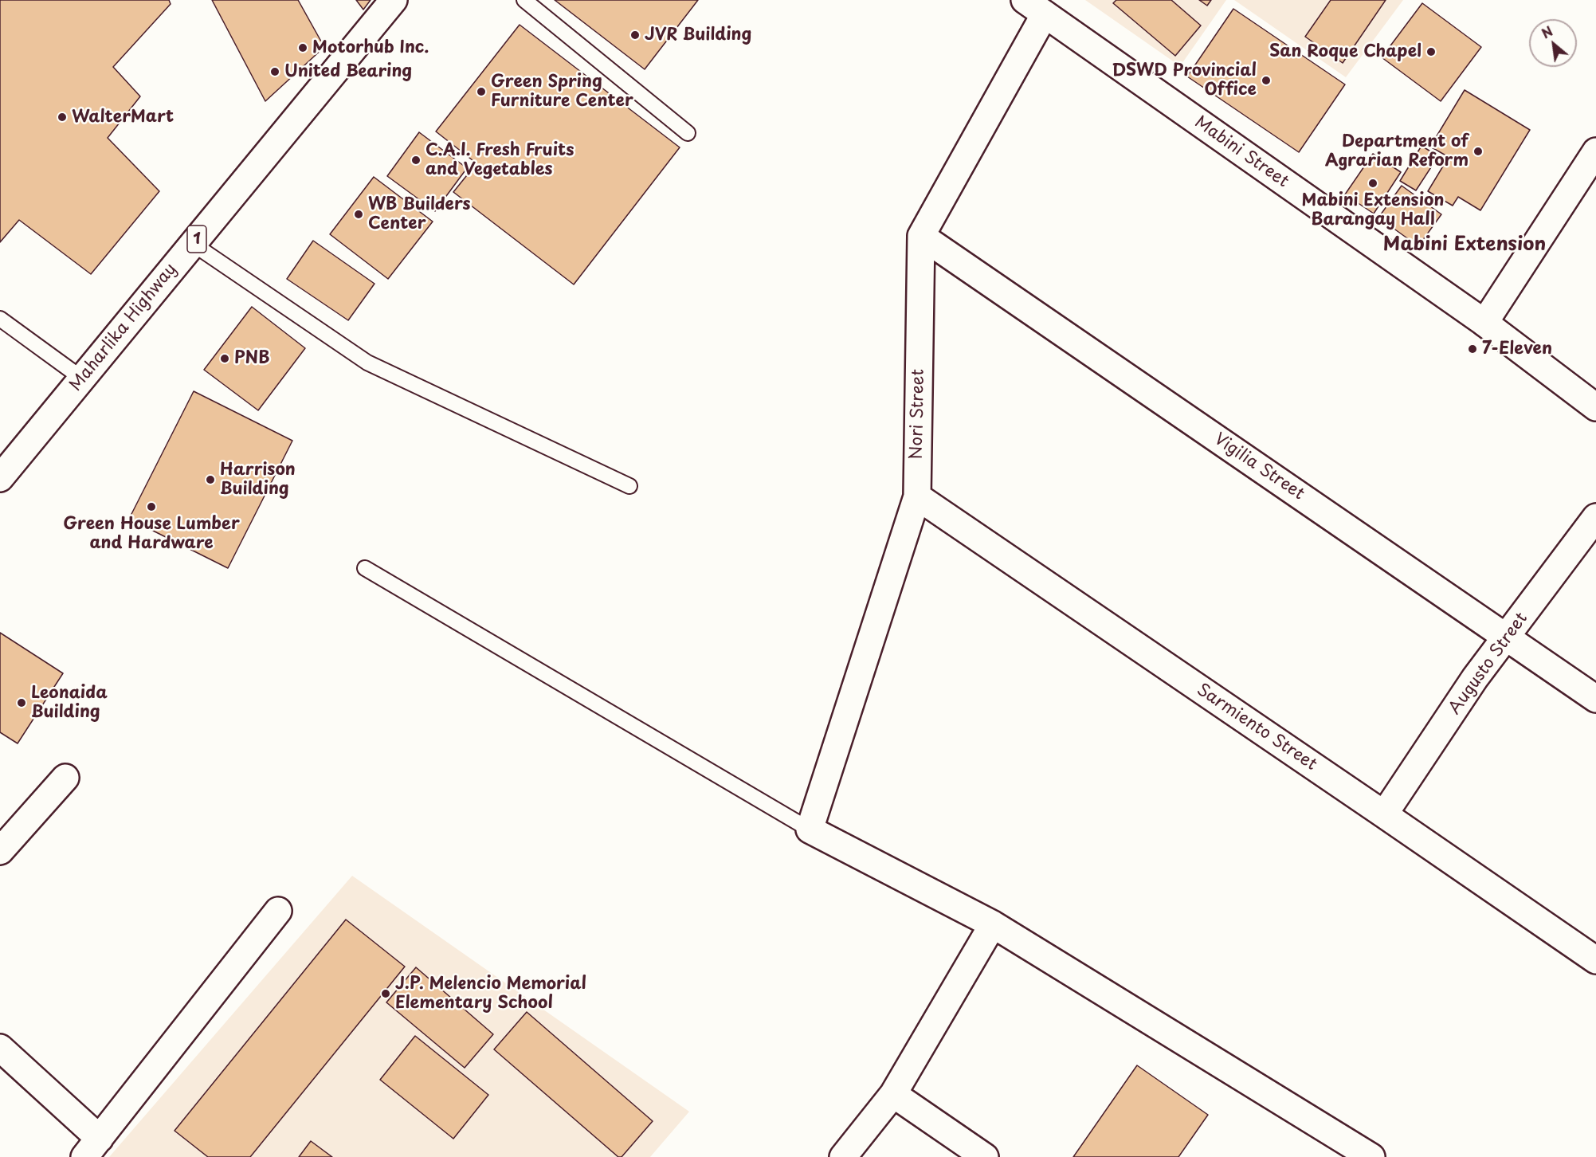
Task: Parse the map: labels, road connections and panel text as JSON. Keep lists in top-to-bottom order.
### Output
{
  "streets": {
    "street": [
      "Mabini Street",
      "1",
      "Maharlika Highway",
      "Nori Street",
      "Vigilia Street",
      "Augusto Street",
      "Sarmiento Street"
    ]
  },
  "crossings": [
    ["Mabini Street", "Nori Street"],
    ["Nori Street", "Vigilia Street"],
    ["Nori Street", "Sarmiento Street"],
    ["Vigilia Street", "Augusto Street"],
    ["Augusto Street", "Sarmiento Street"]
  ],
  "districts": ["Mabini Extension"],
  "places": [
    "JVR Building",
    "Motorhub Inc.",
    "San Roque Chapel",
    "United Bearing",
    "DSWD Provincial Office",
    "Green Spring Furniture Center",
    "WalterMart",
    "Department of Agrarian Reform",
    "C.A.I. Fresh Fruits and Vegetables",
    "Mabini Extension Barangay Hall",
    "WB Builders Center",
    "7-Eleven",
    "PNB",
    "Harrison Building",
    "Green House Lumber and Hardware",
    "Leonaida Building",
    "J.P. Melencio Memorial Elementary School"
  ],
  "north": "top left"
}
